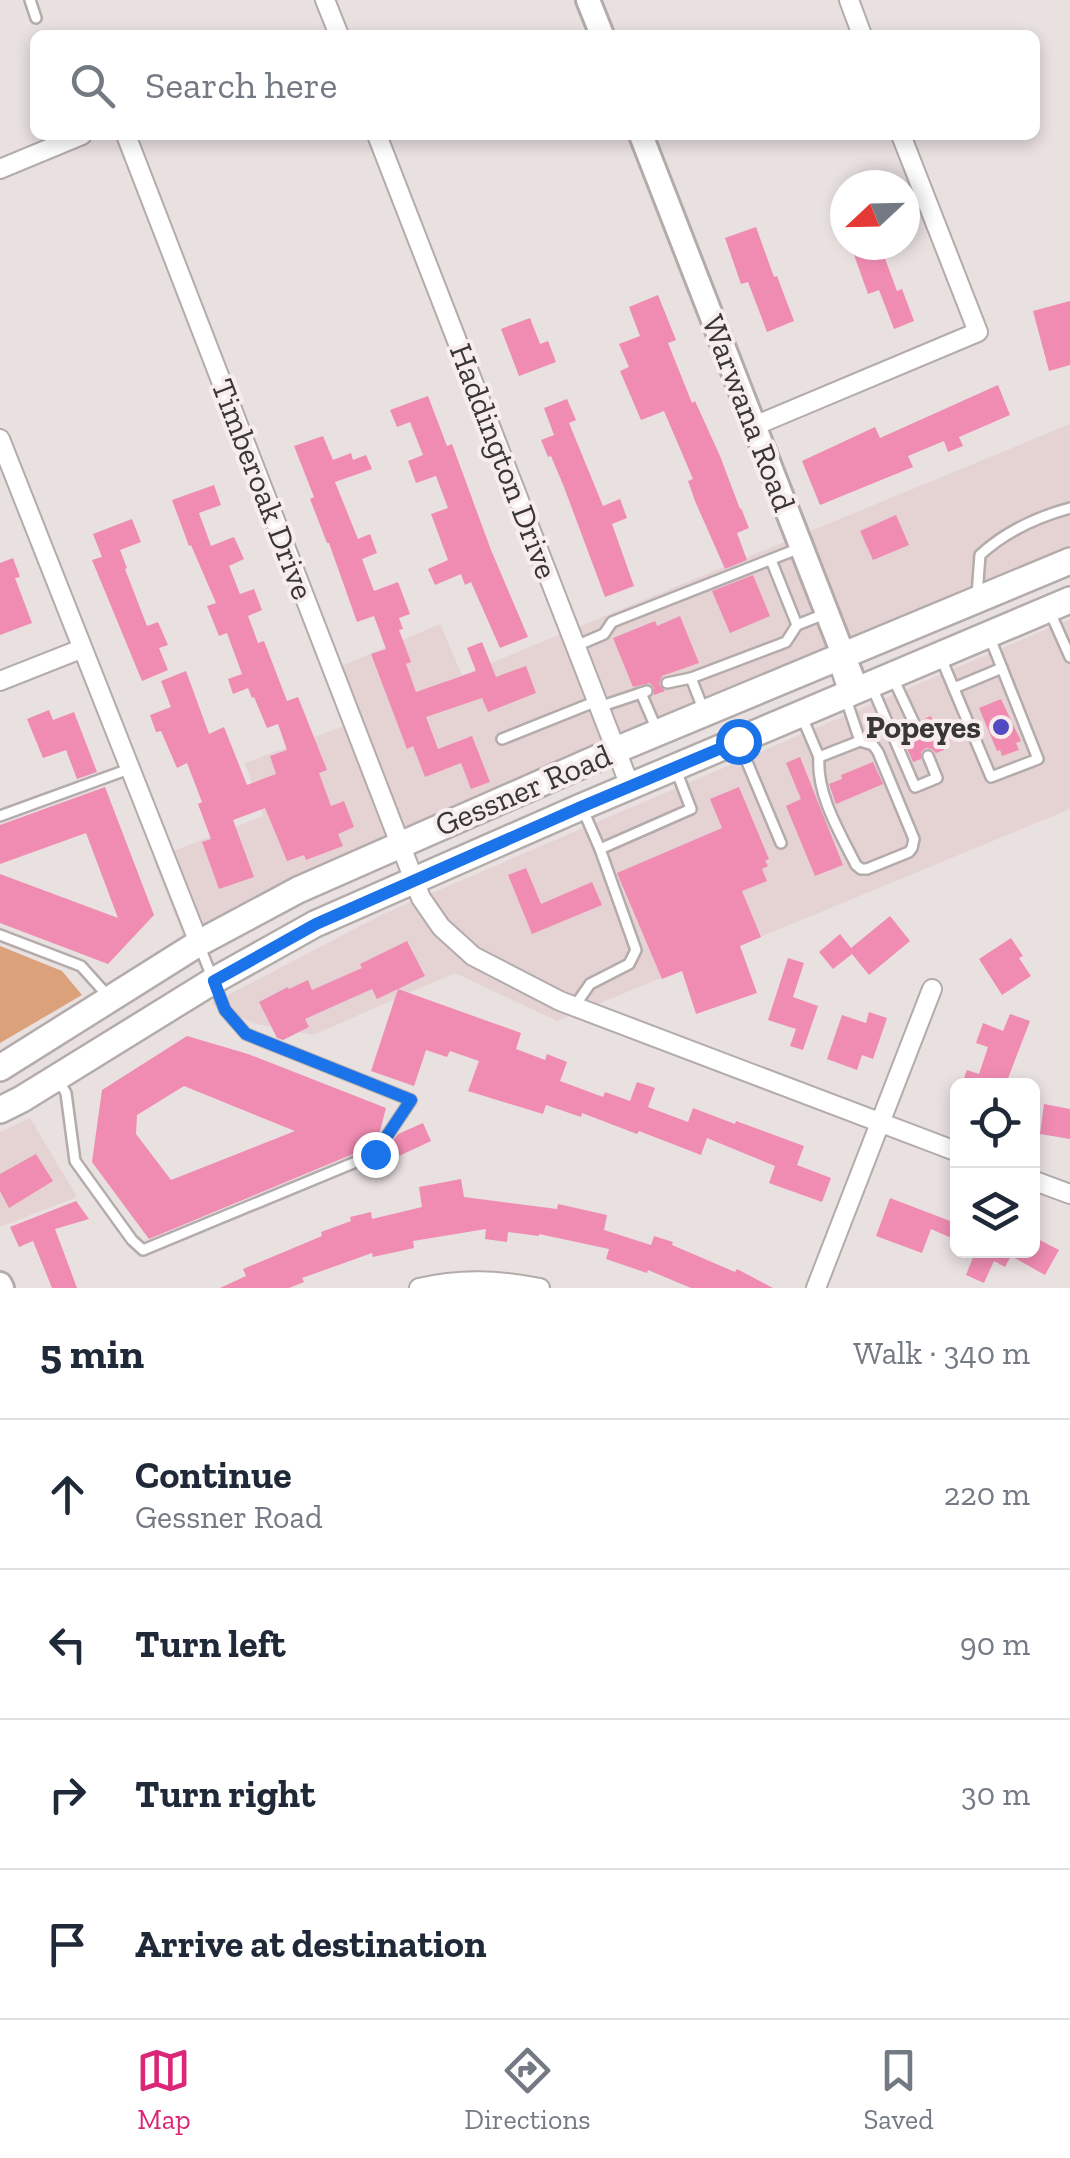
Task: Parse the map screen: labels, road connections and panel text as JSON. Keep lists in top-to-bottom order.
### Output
{
  "streets": {
    "main road": ["Gessner Road"],
    "street": ["Warwana Road", "Haddington Drive", "Timberoak Drive"]
  },
  "crossings": [
    ["Warwana Road", "Gessner Road"],
    ["Haddington Drive", "Gessner Road"],
    ["Timberoak Drive", "Gessner Road"]
  ],
  "places": ["Popeyes"],
  "north": "left",
  "page": {
    "search": "Search here",
    "heading": ["5 min", "Walk · 340 m"],
    "list": [
      ["Continue", "Gessner Road", "220 m"],
      ["Turn left", "90 m"],
      ["Turn right", "30 m"],
      "Arrive at destination"
    ],
    "nav": ["Map", "Directions", "Saved"]
  }
}
